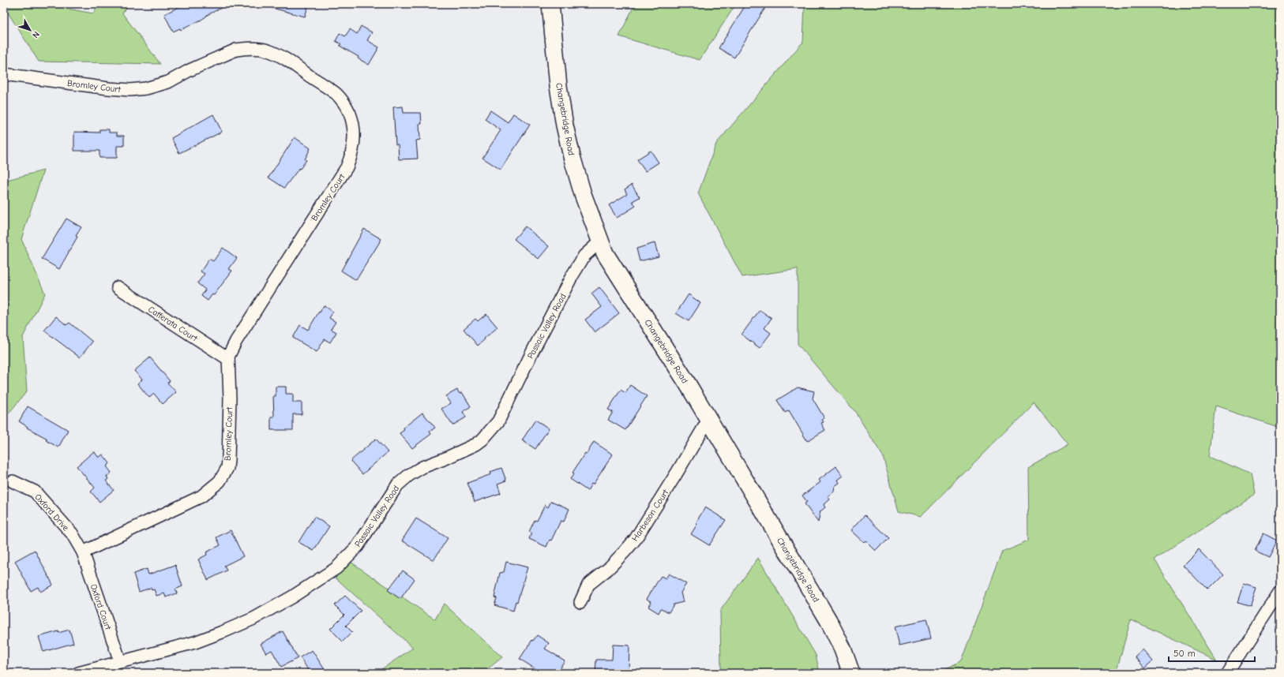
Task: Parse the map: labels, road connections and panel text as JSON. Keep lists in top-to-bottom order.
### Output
{
  "streets": {
    "main road": ["Changebridge Road"],
    "street": [
      "Bromley Court",
      "Cafferata Court",
      "Passaic Valley Road",
      "Oxford Drive",
      "Harbeson Court",
      "Oxford Court"
    ]
  },
  "crossings": [
    ["Bromley Court", "Cafferata Court"],
    ["Bromley Court", "Oxford Drive"],
    ["Bromley Court", "Oxford Court"],
    ["Changebridge Road", "Passaic Valley Road"],
    ["Changebridge Road", "Harbeson Court"],
    ["Passaic Valley Road", "Oxford Court"],
    ["Oxford Drive", "Oxford Court"]
  ],
  "scale_bar": "50 m",
  "north": "bottom right"
}
